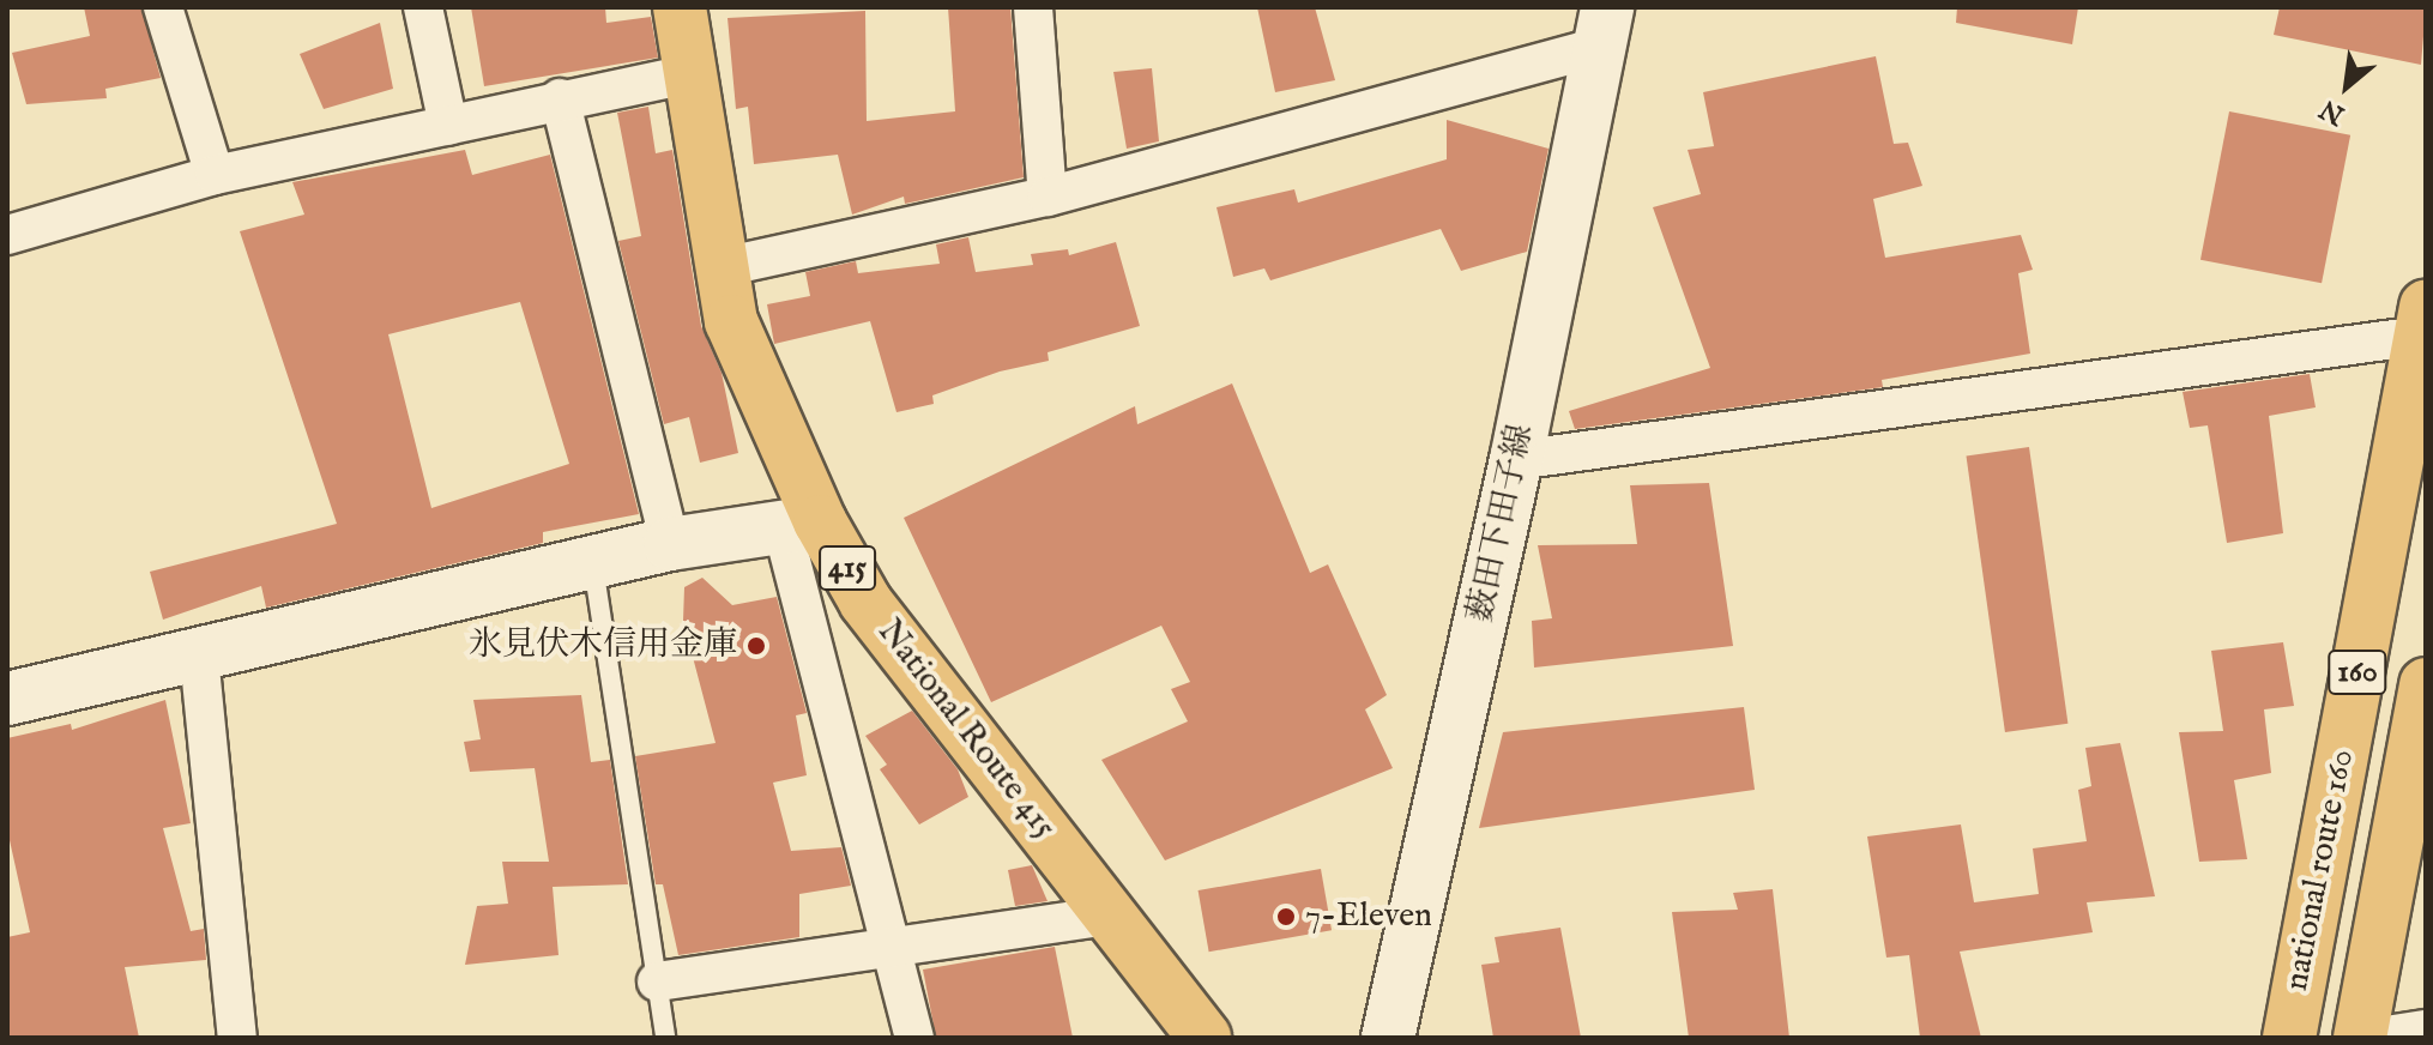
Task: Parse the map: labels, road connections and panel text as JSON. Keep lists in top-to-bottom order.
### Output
{
  "streets": {
    "highway": [
      "415",
      "160",
      "National Route 415",
      "national route 160"
    ],
    "main road": ["薮田下田子線"]
  },
  "places": ["氷見伏木信用金庫", "7-Eleven"],
  "north": "bottom left"
}
